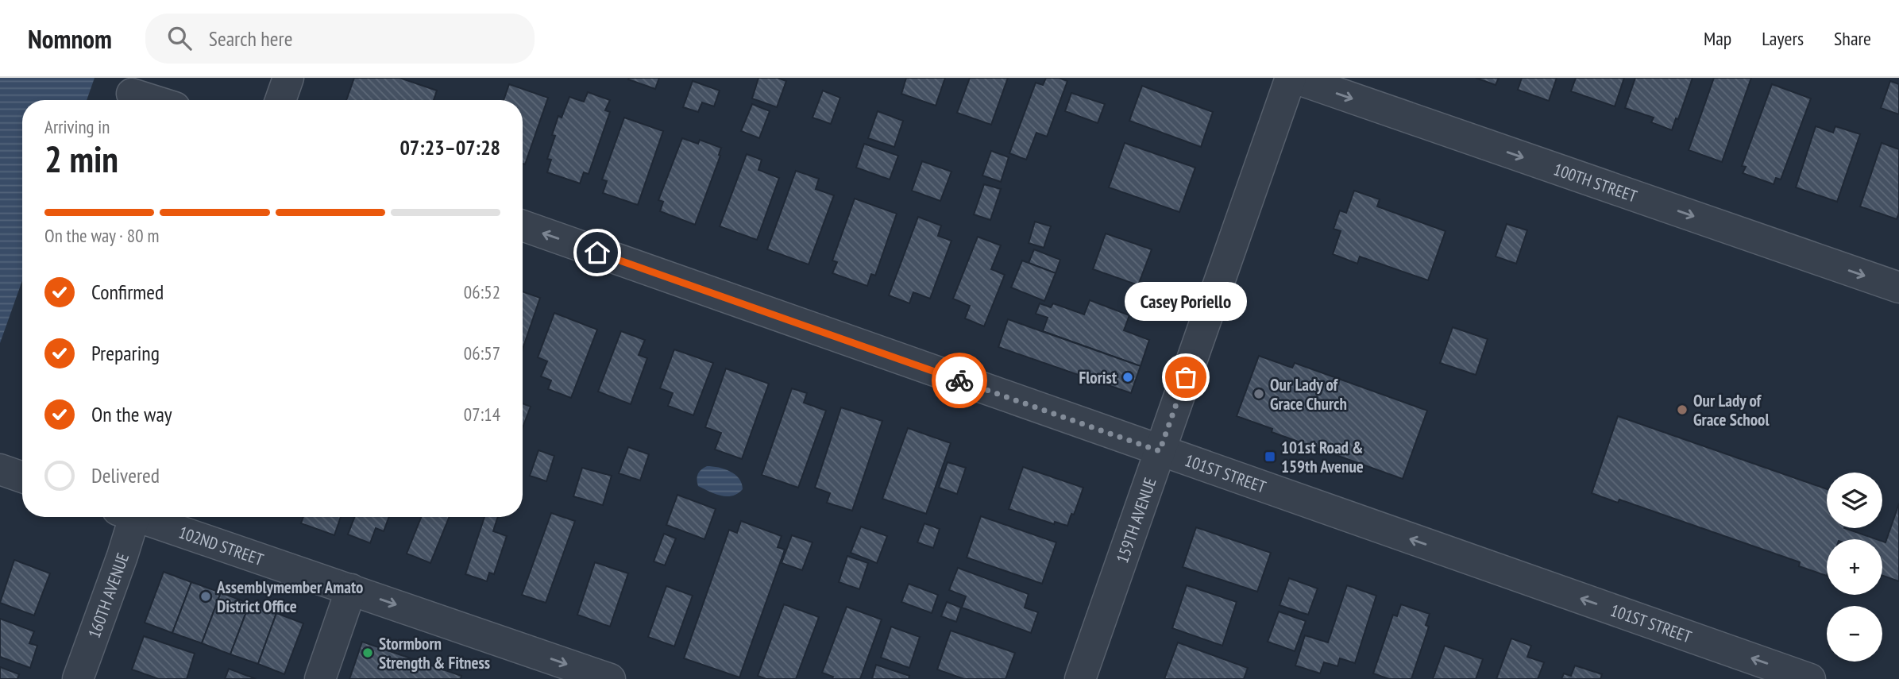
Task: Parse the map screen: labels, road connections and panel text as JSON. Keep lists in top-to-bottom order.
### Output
{
  "streets": {
    "street": [
      "100TH STREET",
      "101ST STREET",
      "159TH AVENUE",
      "102ND STREET",
      "160TH AVENUE"
    ]
  },
  "crossings": [
    ["100TH STREET", "159TH AVENUE"],
    ["101ST STREET", "159TH AVENUE"]
  ],
  "one_way": ["100TH STREET", "101ST STREET", "102ND STREET"],
  "places": {
    "other": [
      "Florist",
      "Casey Poriello",
      "Our Lady of Grace Church",
      "Our Lady of Grace School",
      "Assemblymember Amato District Office",
      "Stormborn Strength & Fitness"
    ],
    "transit": ["101st Road & 159th Avenue"]
  },
  "page": {
    "header": "Nomnom",
    "search": "Search here",
    "nav": ["Map", "Layers", "Share"],
    "heading": ["2 min", "Arriving in", "07:23–07:28"],
    "bar": "On the way · 80 m",
    "list": [
      ["Confirmed", "06:52"],
      ["Preparing", "06:57"],
      ["On the way", "07:14"],
      "Delivered"
    ],
    "bubble": "Casey Poriello",
    "map_buttons": ["+", "−"]
  }
}
